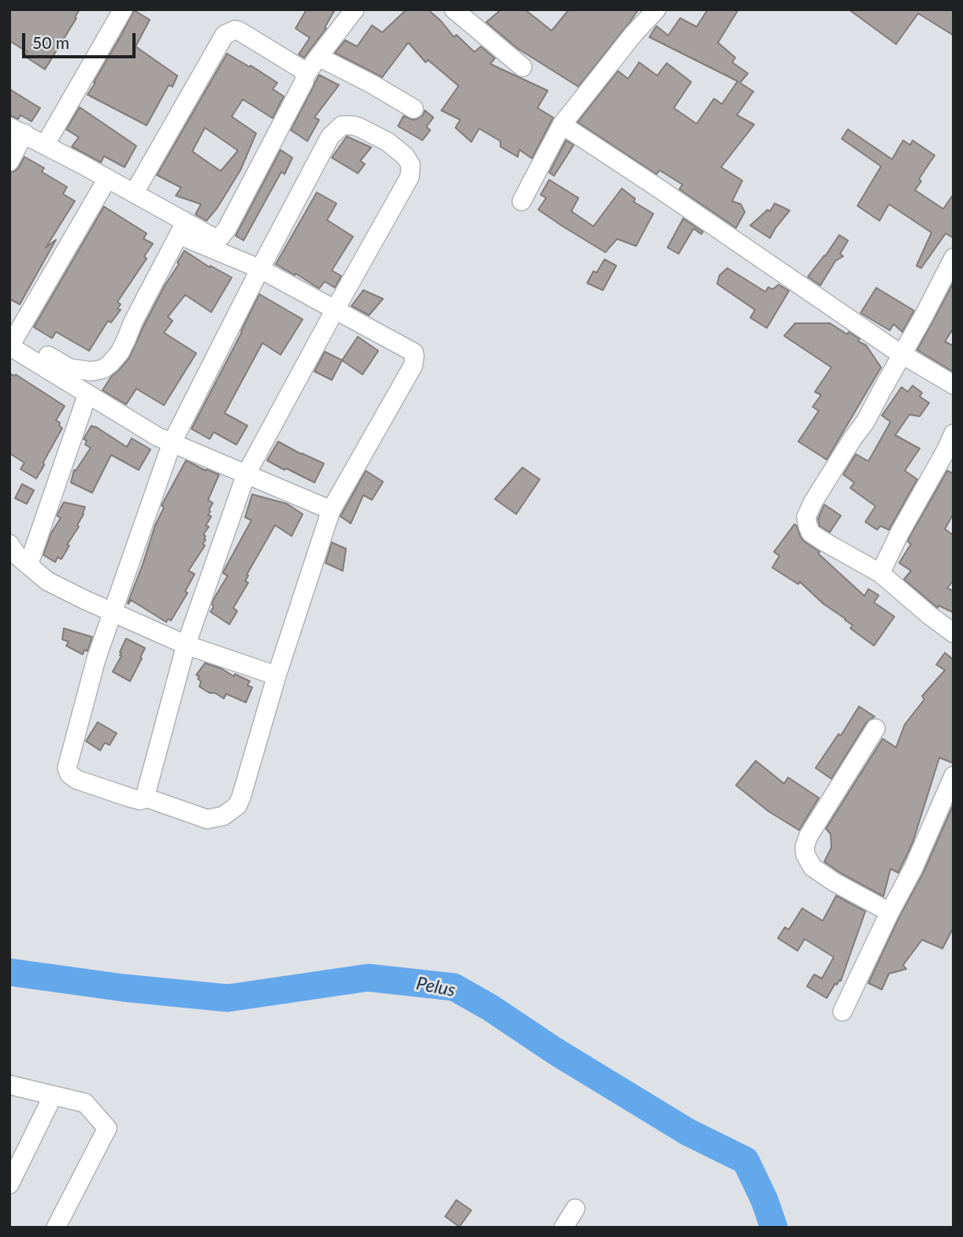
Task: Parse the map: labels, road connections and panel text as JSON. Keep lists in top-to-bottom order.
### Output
{
  "water": ["Pelus"],
  "scale_bar": "50 m"
}
